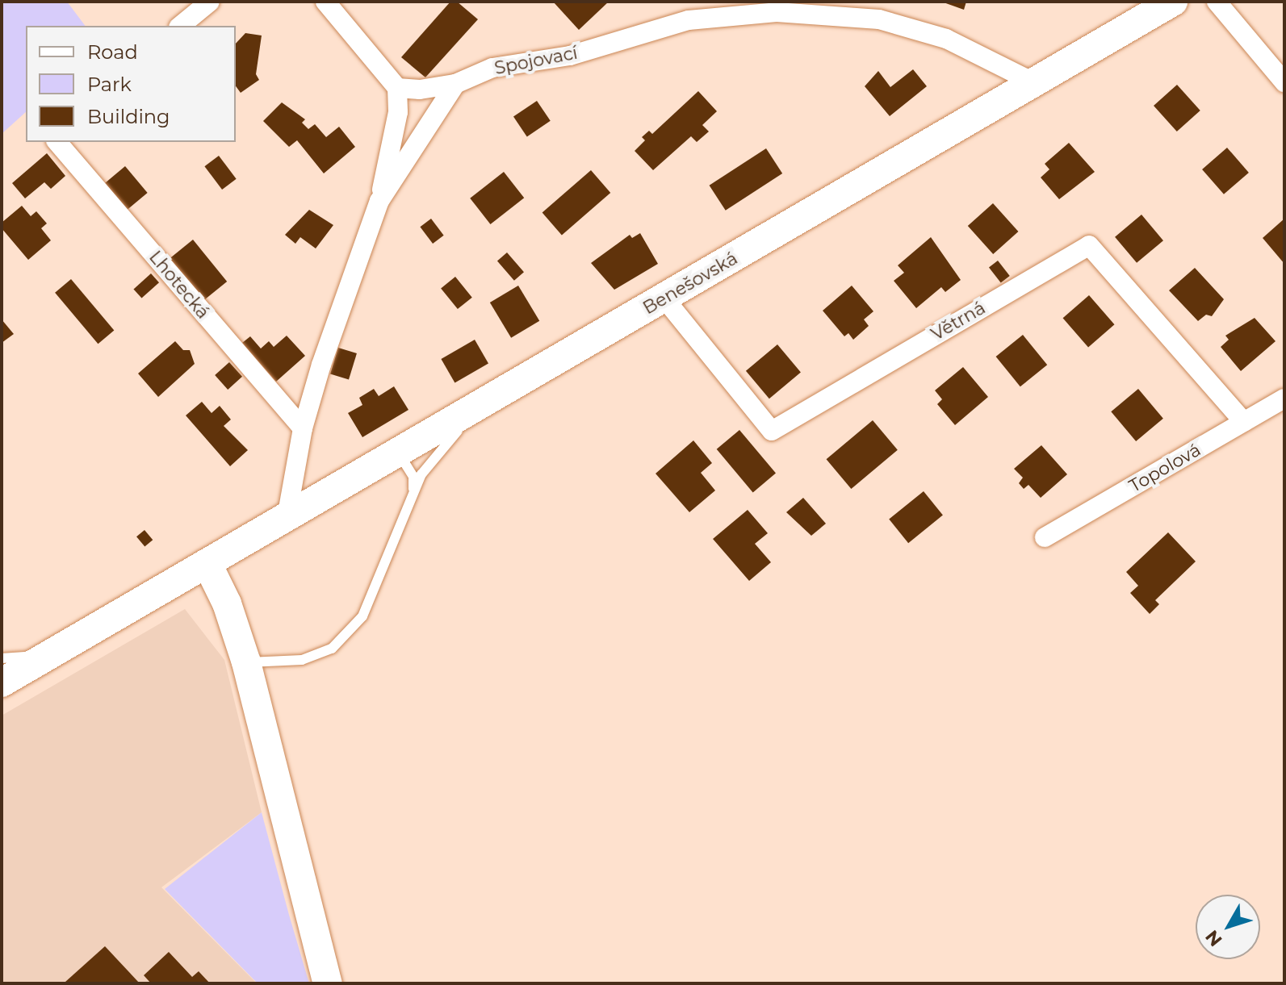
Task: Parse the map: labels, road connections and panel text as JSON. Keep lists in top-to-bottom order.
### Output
{
  "streets": {
    "main road": ["Benešovská"],
    "street": [
      "Spojovací",
      "Lhotecká",
      "Větrná",
      "Topolová"
    ]
  },
  "crossings": [
    ["Spojovací", "Benešovská"],
    ["Benešovská", "Větrná"],
    ["Větrná", "Topolová"]
  ],
  "legend": ["Road", "Park", "Building"],
  "north": "bottom left"
}
